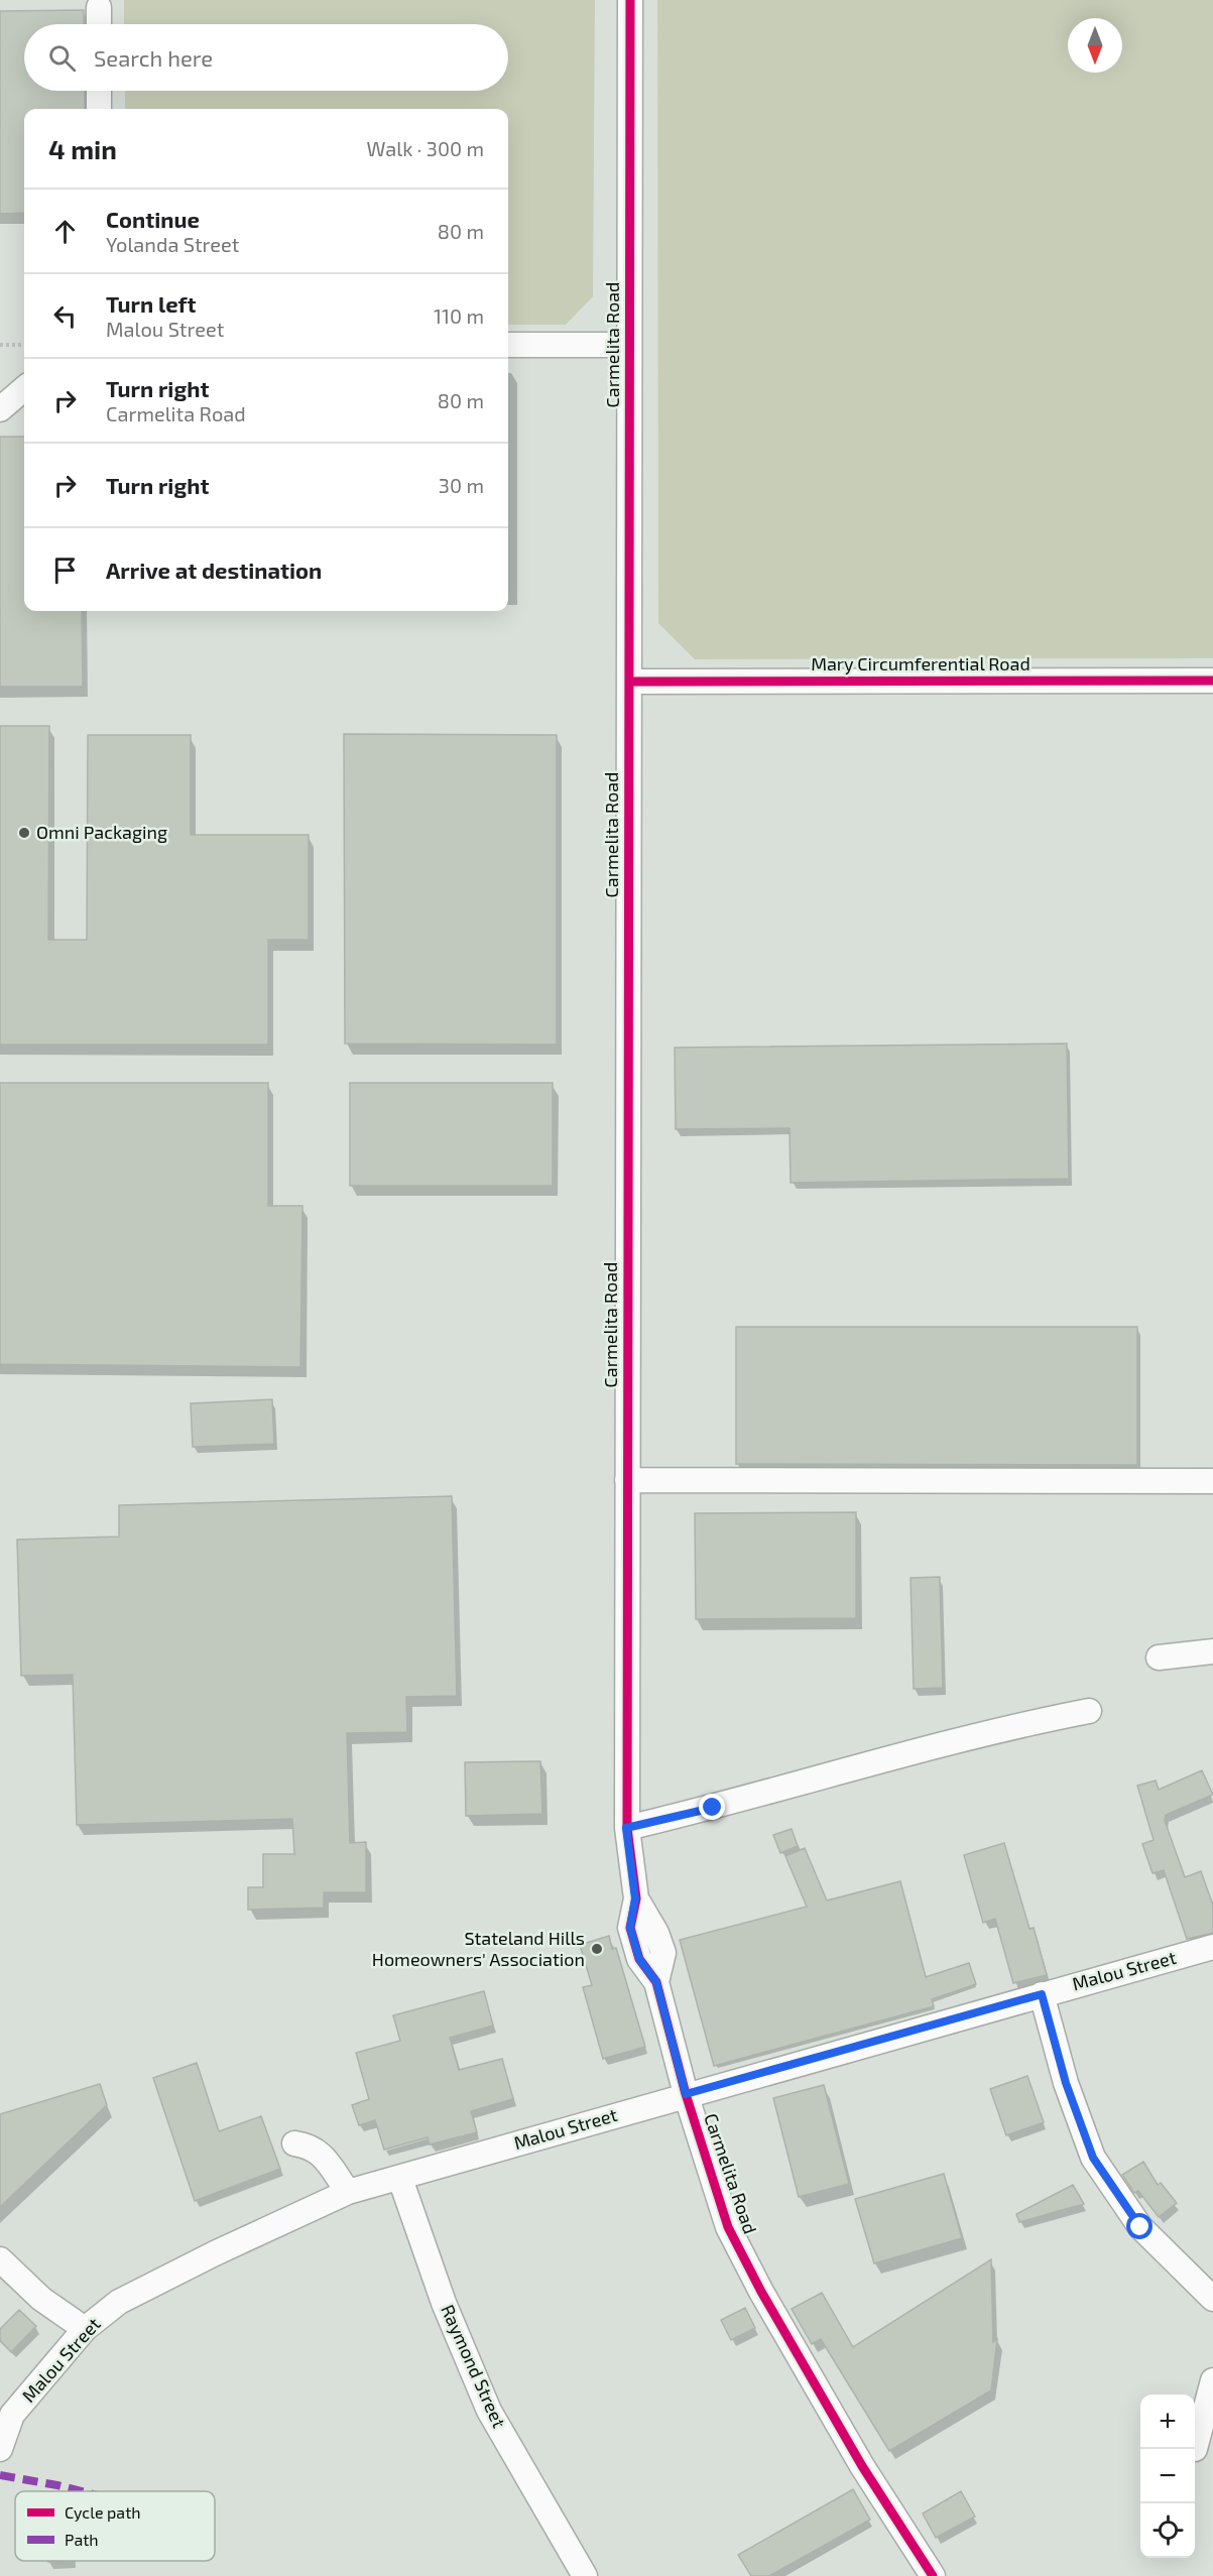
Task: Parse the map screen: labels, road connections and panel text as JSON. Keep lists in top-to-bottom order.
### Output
{
  "streets": {
    "street": [
      "Carmelita Road",
      "Mary Circumferential Road",
      "Malou Street",
      "Raymond Street"
    ]
  },
  "crossings": [
    ["Carmelita Road", "Mary Circumferential Road"],
    ["Carmelita Road", "Malou Street"],
    ["Malou Street", "Raymond Street"]
  ],
  "places": ["Omni Packaging", "Stateland Hills Homeowners' Association"],
  "legend": ["Cycle path", "Path"],
  "north": "bottom",
  "page": {
    "search": "Search here",
    "heading": ["4 min", "Walk · 300 m"],
    "list": [
      ["Continue", "Yolanda Street", "80 m"],
      ["Turn left", "Malou Street", "110 m"],
      ["Turn right", "Carmelita Road", "80 m"],
      ["Turn right", "30 m"],
      "Arrive at destination"
    ],
    "map_buttons": ["+", "−"]
  }
}
